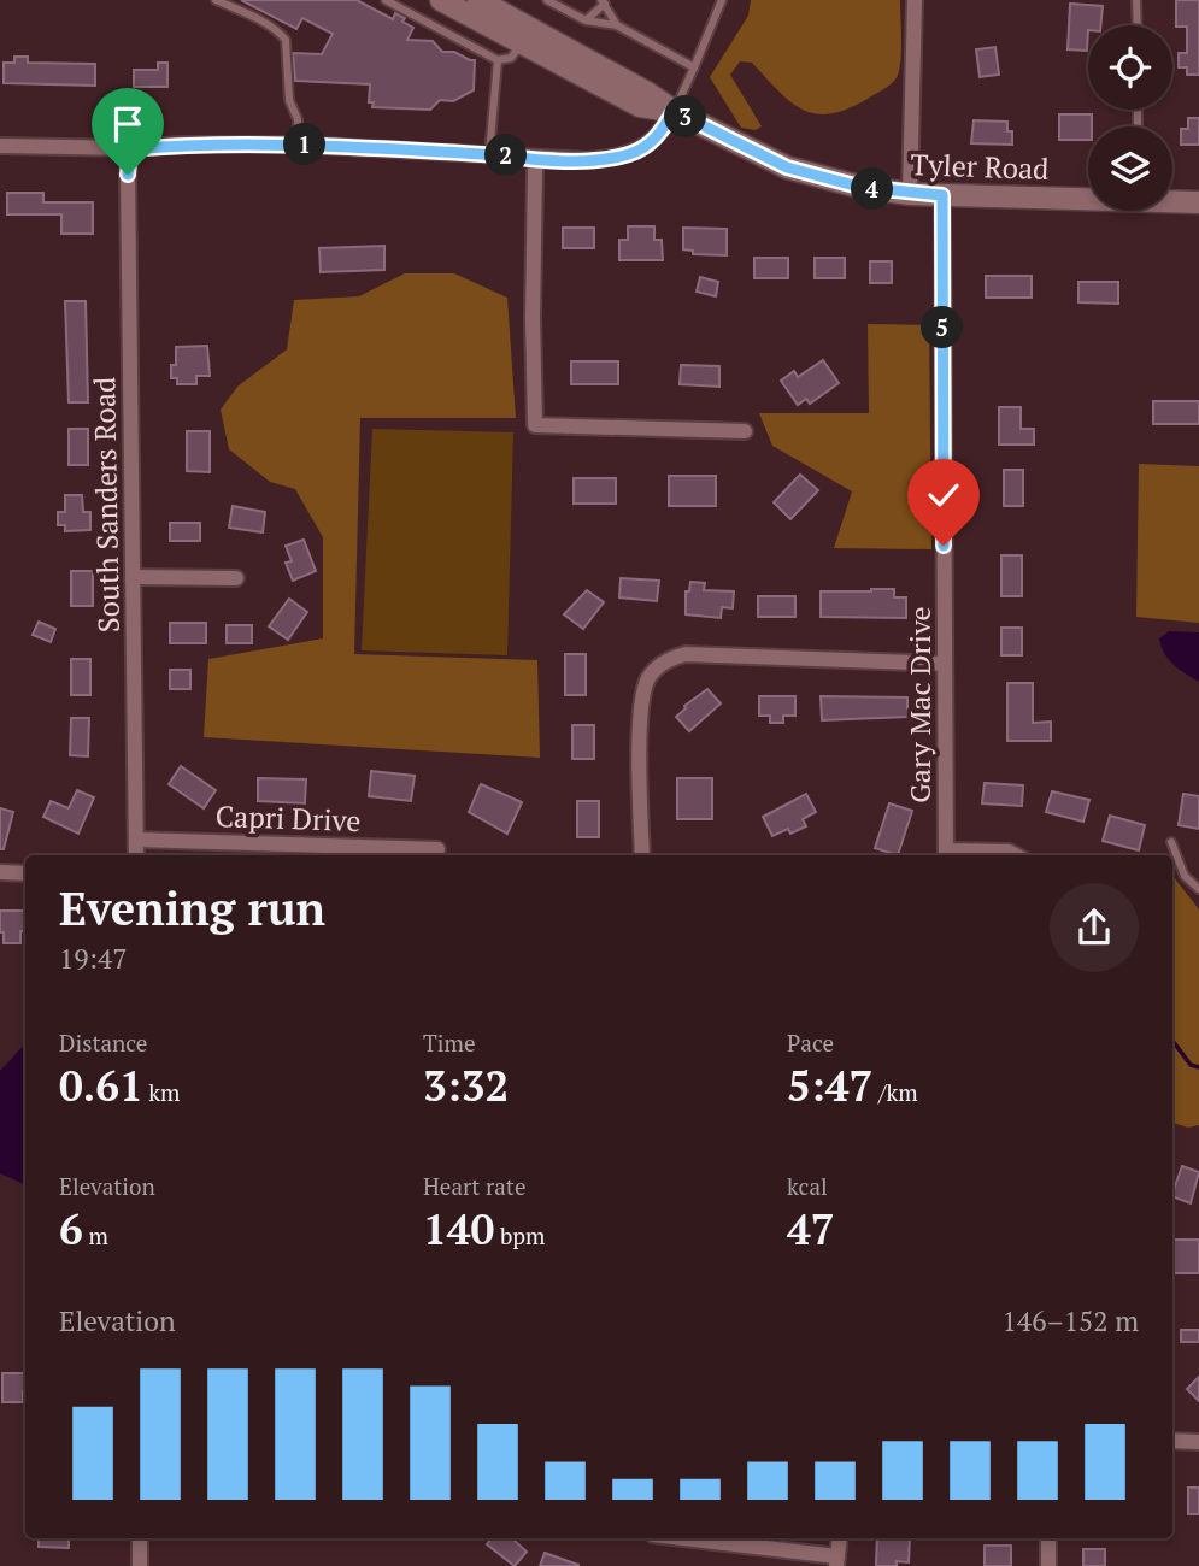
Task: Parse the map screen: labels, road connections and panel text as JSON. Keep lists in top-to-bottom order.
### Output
{
  "streets": {
    "street": [
      "Tyler Road",
      "South Sanders Road",
      "Gary Mac Drive",
      "Capri Drive"
    ]
  },
  "crossings": [
    ["Tyler Road", "Gary Mac Drive"],
    ["South Sanders Road", "Capri Drive"]
  ],
  "page": {
    "pins": [
      "3",
      "1",
      "2",
      "4",
      "5"
    ],
    "heading": ["Evening run", "19:47"],
    "stats": [
      ["Distance", "0.61 km"],
      ["Time", "3:32"],
      ["Pace", "5:47 /km"],
      ["Elevation", "6 m"],
      ["Heart rate", "140 bpm"],
      ["kcal", "47"]
    ],
    "chart": ["Elevation", "146–152 m"]
  }
}
